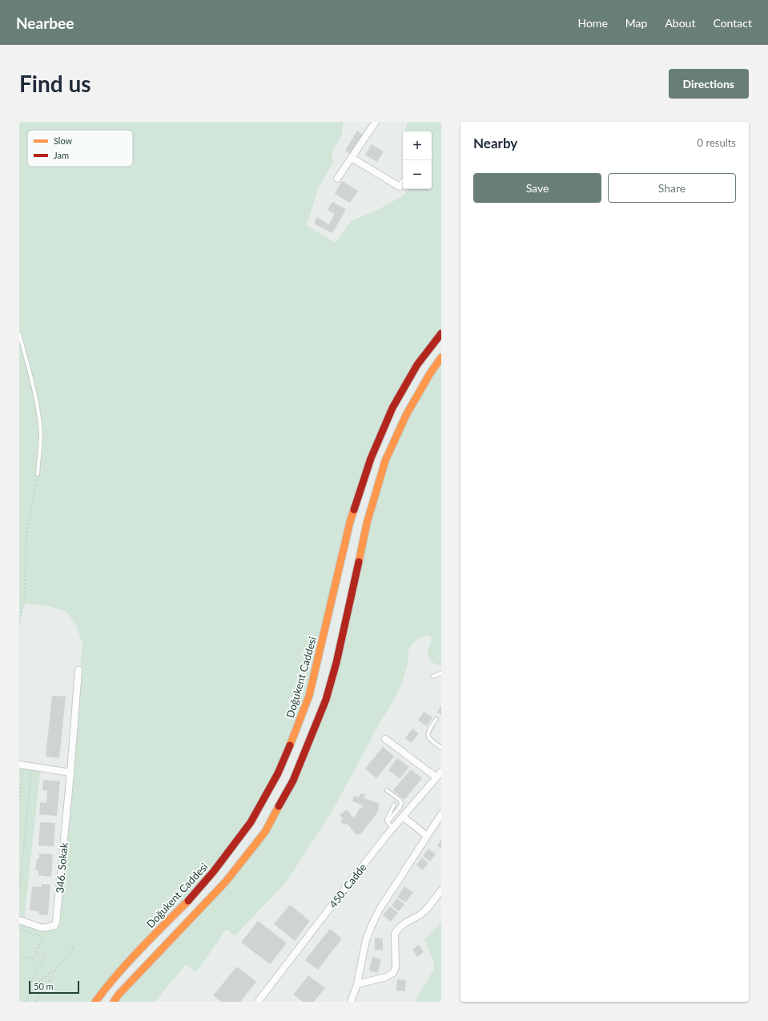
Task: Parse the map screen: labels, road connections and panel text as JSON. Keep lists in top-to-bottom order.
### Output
{
  "streets": {
    "main road": ["Doğukent Caddesi"],
    "street": ["346. Sokak", "450. Cadde"]
  },
  "legend": ["Slow", "Jam"],
  "scale_bar": "50 m",
  "page": {
    "header": "Nearbee",
    "nav": [
      "Home",
      "Map",
      "About",
      "Contact"
    ],
    "buttons": [
      "Directions",
      ["Save", "Share"]
    ],
    "title": "Find us",
    "heading": ["Nearby", "0 results"],
    "map_buttons": ["+", "−"],
    "scale": "50 m"
  }
}
